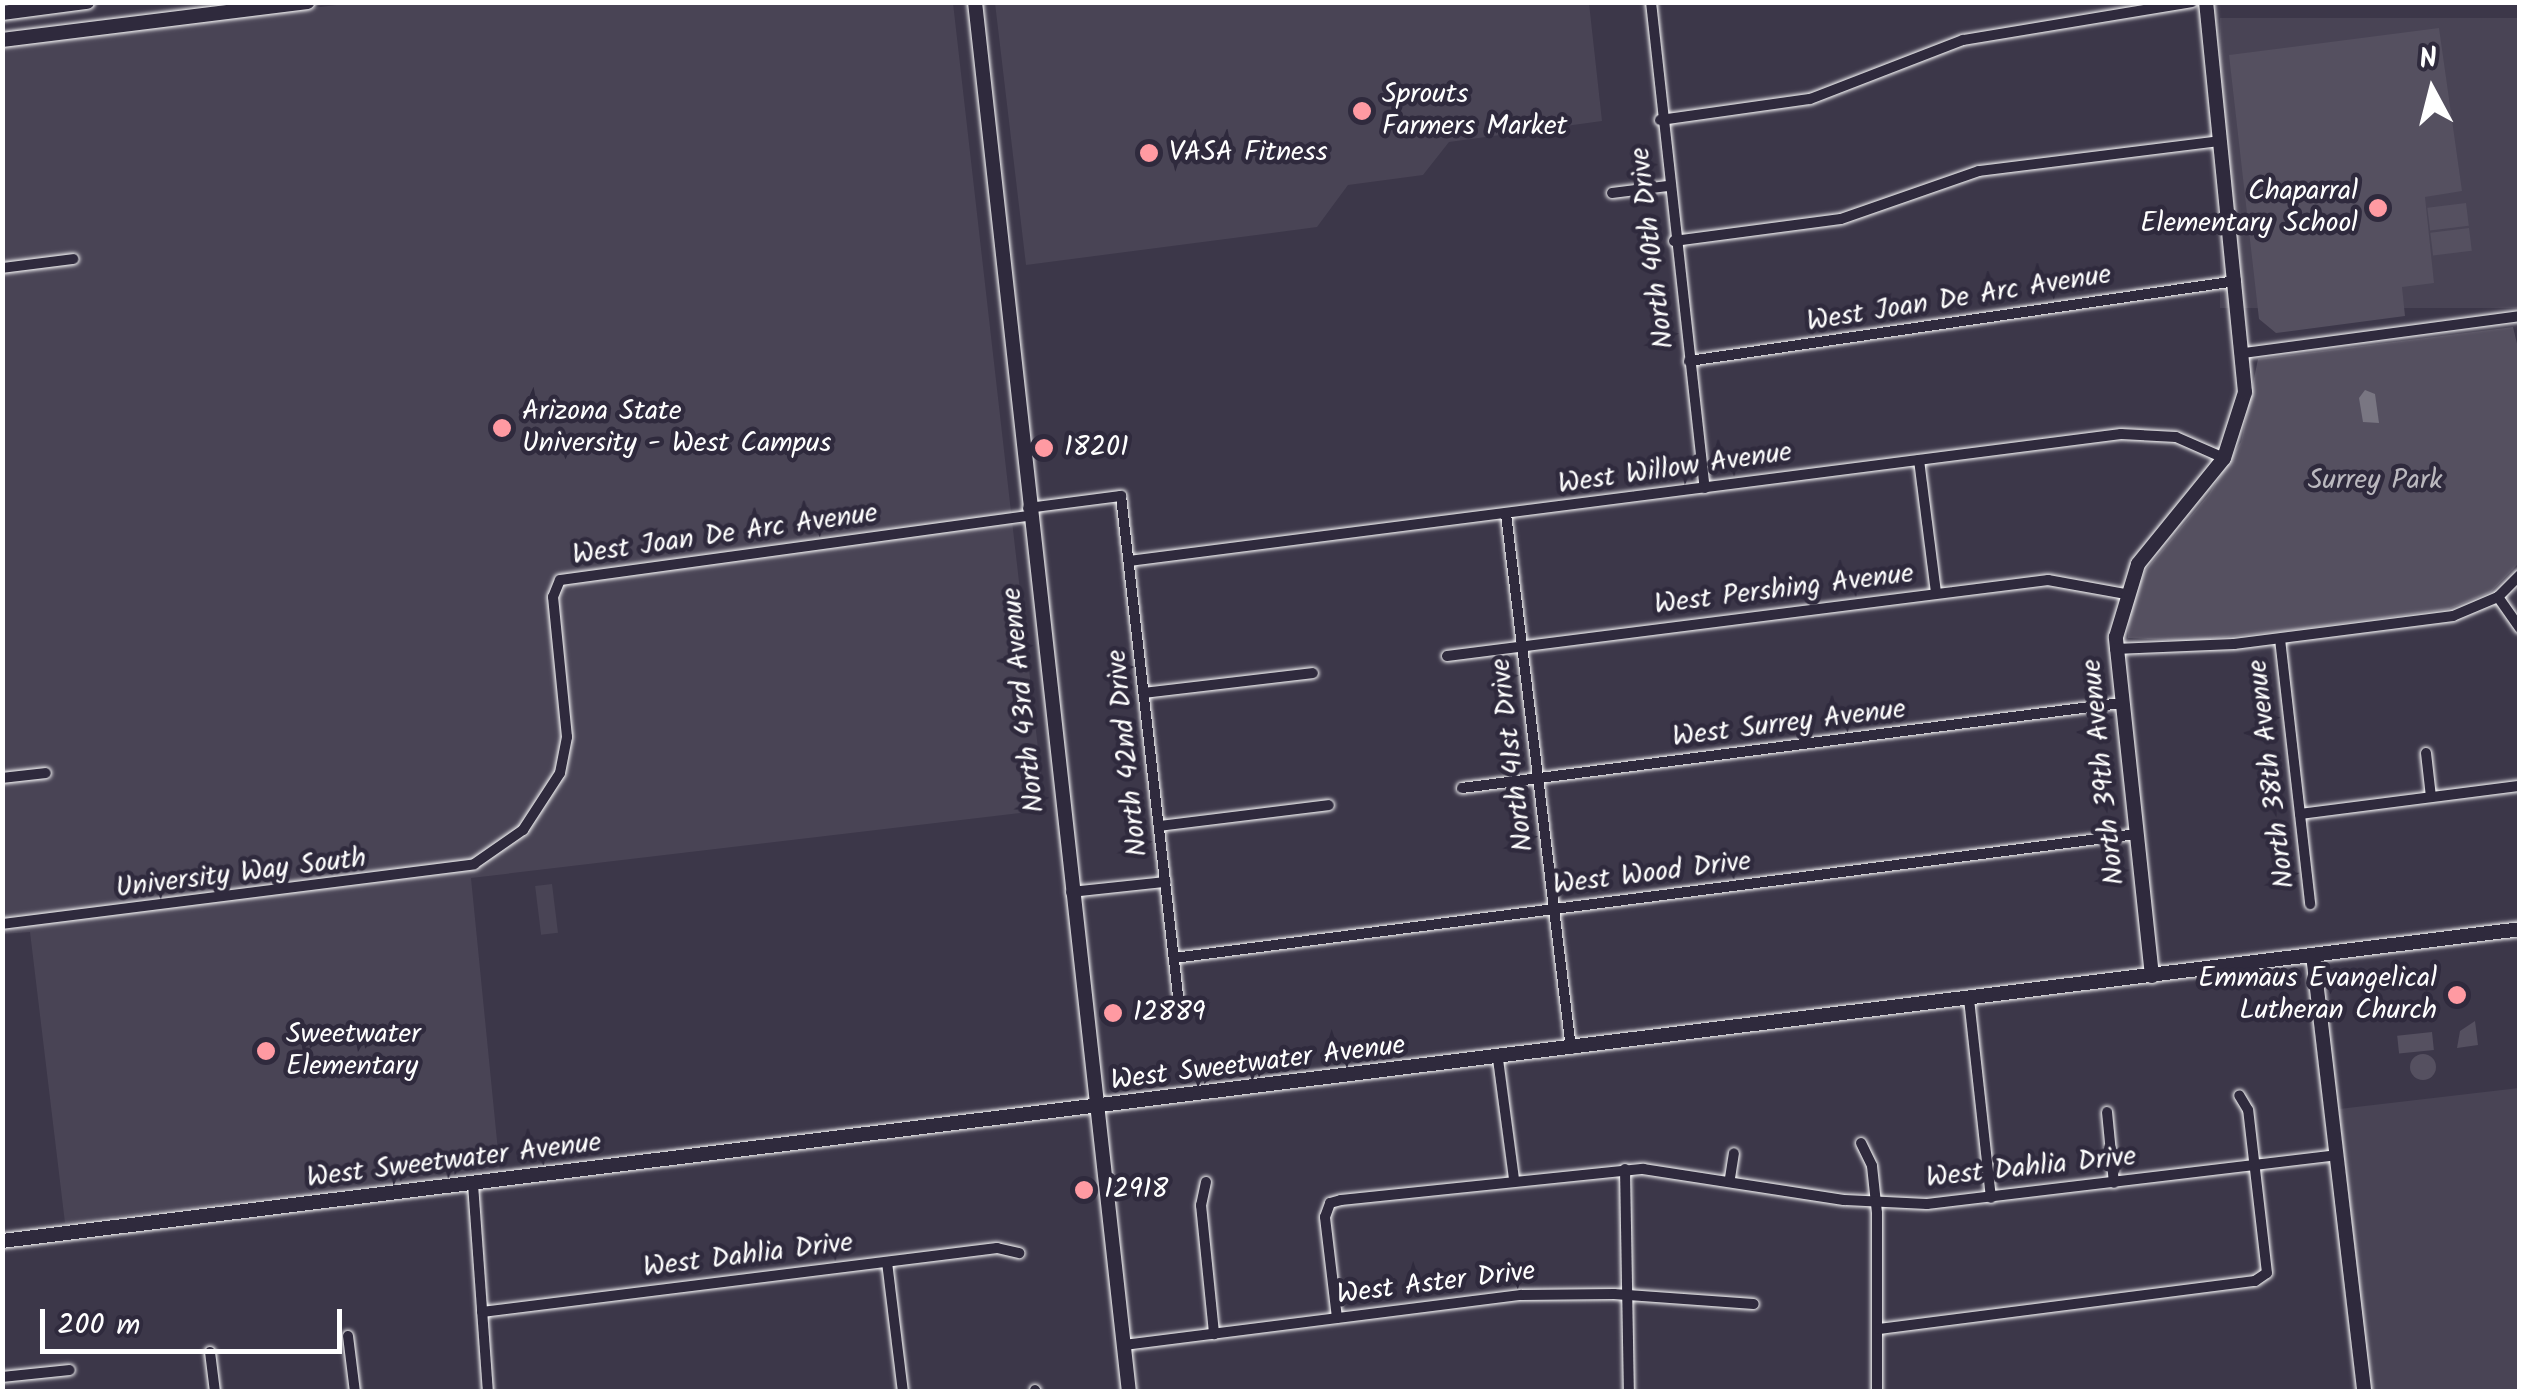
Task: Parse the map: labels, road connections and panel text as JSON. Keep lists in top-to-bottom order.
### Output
{
  "streets": {
    "street": [
      "North 40th Drive",
      "West Joan De Arc Avenue",
      "West Willow Avenue",
      "West Pershing Avenue",
      "North 43rd Avenue",
      "West Surrey Avenue",
      "North 42nd Drive",
      "North 41st Drive",
      "North 39th Avenue",
      "North 38th Avenue",
      "University Way South",
      "West Wood Drive",
      "West Sweetwater Avenue",
      "West Dahlia Drive",
      "West Aster Drive"
    ]
  },
  "crossings": [
    ["North 40th Drive", "West Joan De Arc Avenue"],
    ["North 40th Drive", "West Willow Avenue"],
    ["West Joan De Arc Avenue", "North 43rd Avenue"],
    ["West Joan De Arc Avenue", "North 42nd Drive"],
    ["West Joan De Arc Avenue", "North 39th Avenue"],
    ["West Joan De Arc Avenue", "University Way South"],
    ["West Willow Avenue", "North 42nd Drive"],
    ["West Willow Avenue", "North 41st Drive"],
    ["West Willow Avenue", "North 39th Avenue"],
    ["West Pershing Avenue", "North 41st Drive"],
    ["West Pershing Avenue", "North 39th Avenue"],
    ["North 43rd Avenue", "West Sweetwater Avenue"],
    ["North 43rd Avenue", "West Aster Drive"],
    ["West Surrey Avenue", "North 41st Drive"],
    ["West Surrey Avenue", "North 39th Avenue"],
    ["North 42nd Drive", "West Wood Drive"],
    ["North 41st Drive", "West Wood Drive"],
    ["North 41st Drive", "West Sweetwater Avenue"],
    ["North 39th Avenue", "West Wood Drive"],
    ["North 39th Avenue", "West Sweetwater Avenue"],
    ["West Dahlia Drive", "West Aster Drive"]
  ],
  "parks": ["Surrey Park"],
  "places": [
    "Sprouts Farmers Market",
    "VASA Fitness",
    "Chaparral Elementary School",
    "Arizona State University - West Campus",
    "18201",
    "Emmaus Evangelical Lutheran Church",
    "12889",
    "Sweetwater Elementary",
    "12918"
  ],
  "scale_bar": "200 m",
  "north": "top"
}
